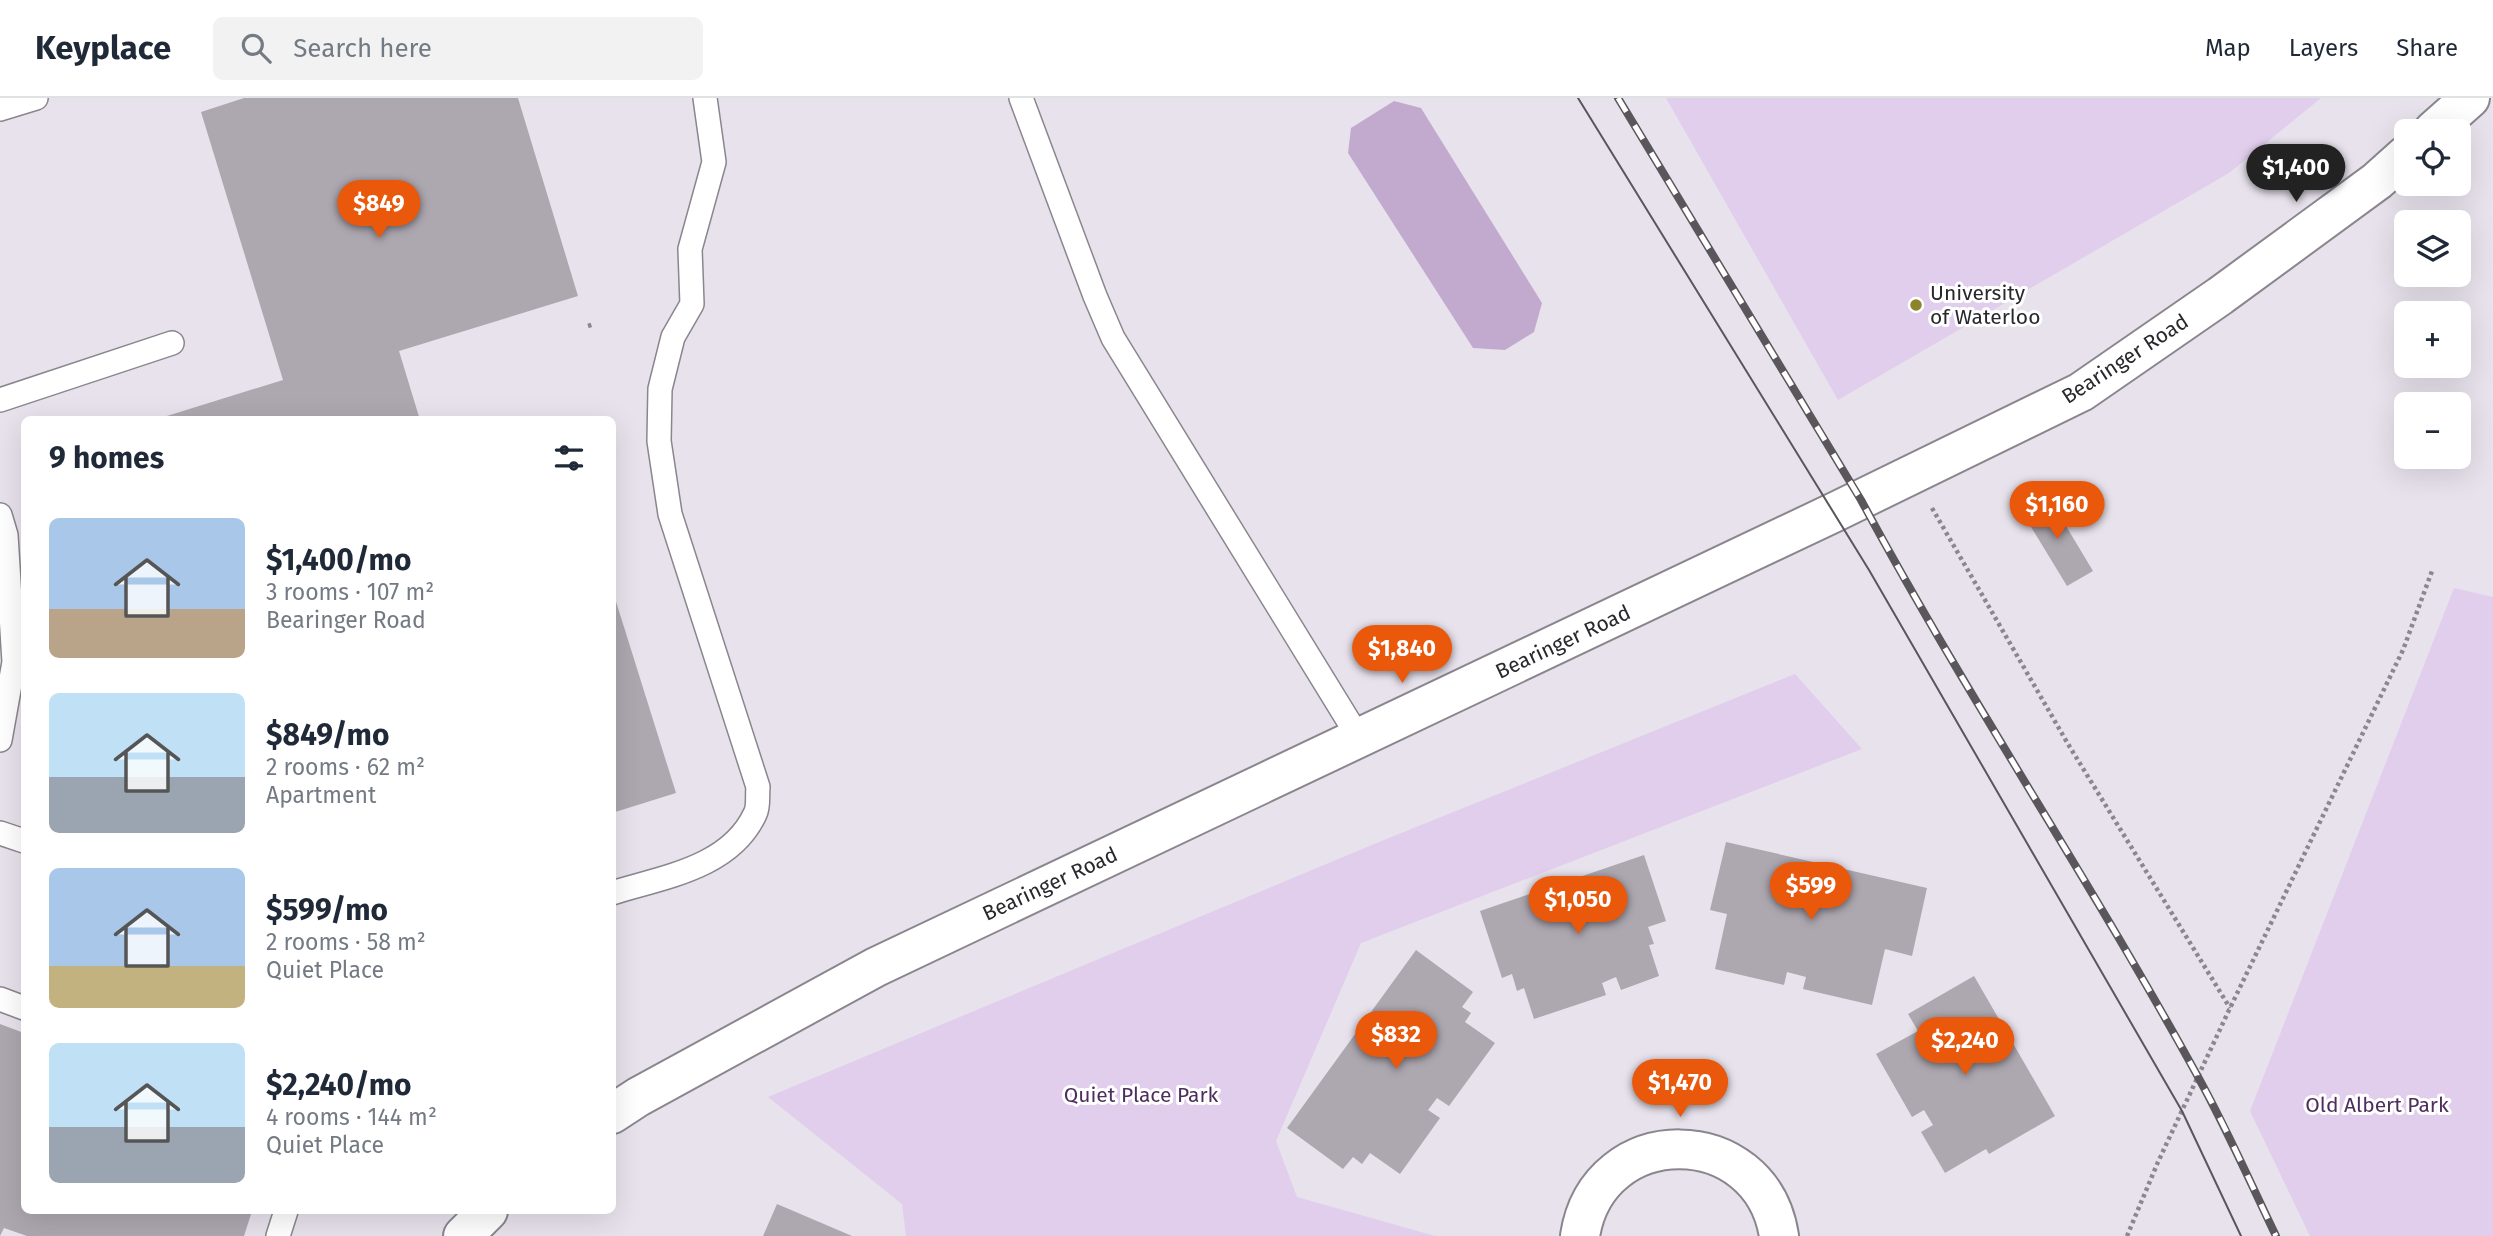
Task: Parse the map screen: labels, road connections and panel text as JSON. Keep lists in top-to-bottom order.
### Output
{
  "streets": {
    "street": ["Bearinger Road"]
  },
  "parks": ["Quiet Place Park", "Old Albert Park"],
  "places": ["University of Waterloo"],
  "page": {
    "header": "Keyplace",
    "search": "Search here",
    "nav": ["Map", "Layers", "Share"],
    "map_buttons": ["+", "−"],
    "price": [
      "$1,400",
      "$849",
      "$1,160",
      "$1,840",
      "$599",
      "$1,050",
      "$832",
      "$2,240",
      "$1,470"
    ],
    "heading": "9 homes",
    "list": [
      {
        "name": "$1,400/mo",
        "note": "3 rooms · 107 m² · Bearinger Road"
      },
      {
        "name": "$849/mo",
        "note": "2 rooms · 62 m² · Apartment"
      },
      {
        "name": "$599/mo",
        "note": "2 rooms · 58 m² · Quiet Place"
      },
      {
        "name": "$2,240/mo",
        "note": "4 rooms · 144 m² · Quiet Place"
      }
    ]
  }
}
